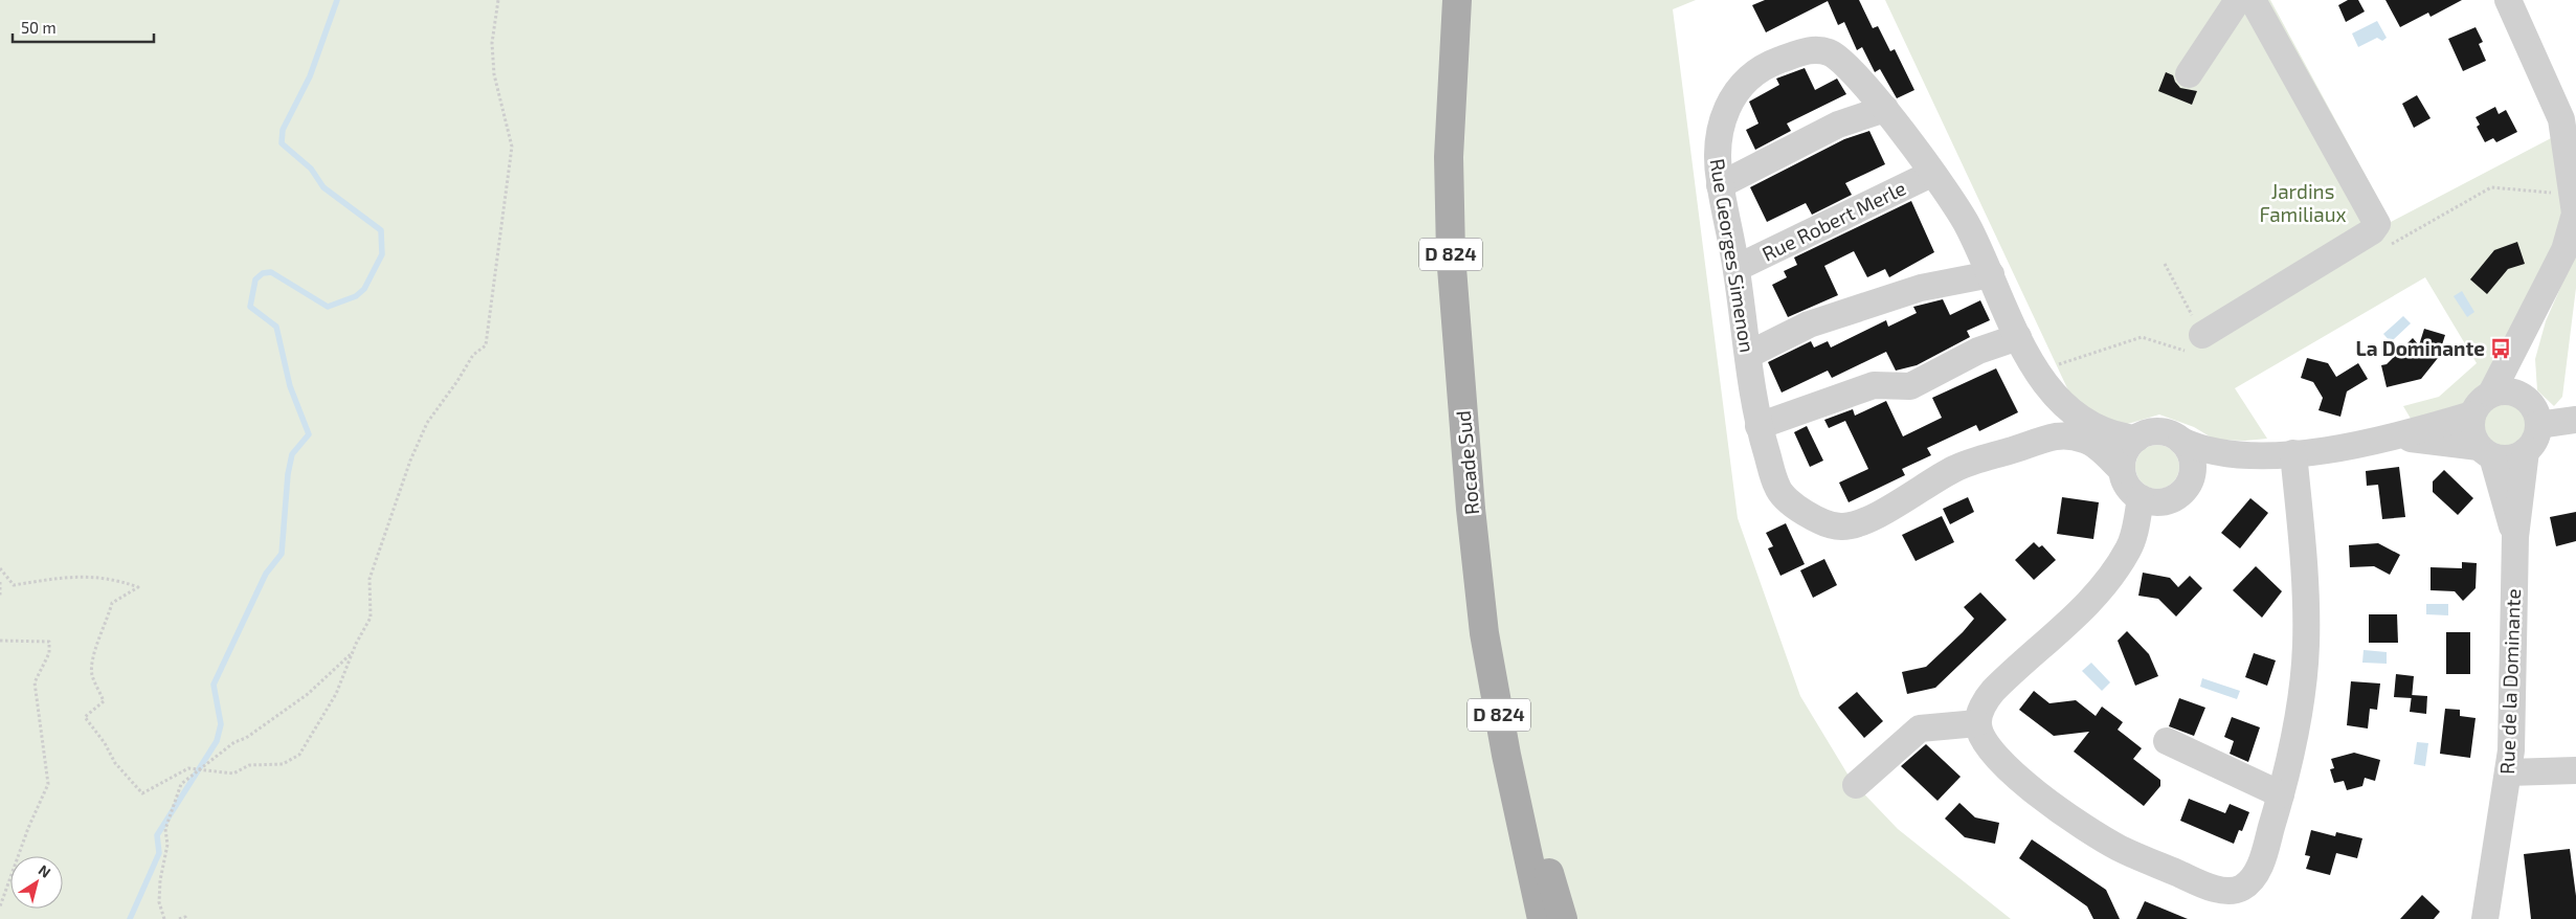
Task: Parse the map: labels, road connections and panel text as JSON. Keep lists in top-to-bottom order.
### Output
{
  "streets": {
    "main road": ["D 824", "Rocade Sud"],
    "street": ["Rue Robert Merle", "Rue Georges Simenon", "Rue de la Dominante"]
  },
  "crossings": [
    ["Rue Robert Merle", "Rue Georges Simenon"]
  ],
  "parks": ["Jardins Familiaux"],
  "places": {
    "bus stop": ["La Dominante"]
  },
  "scale_bar": "50 m",
  "north": "top right"
}
